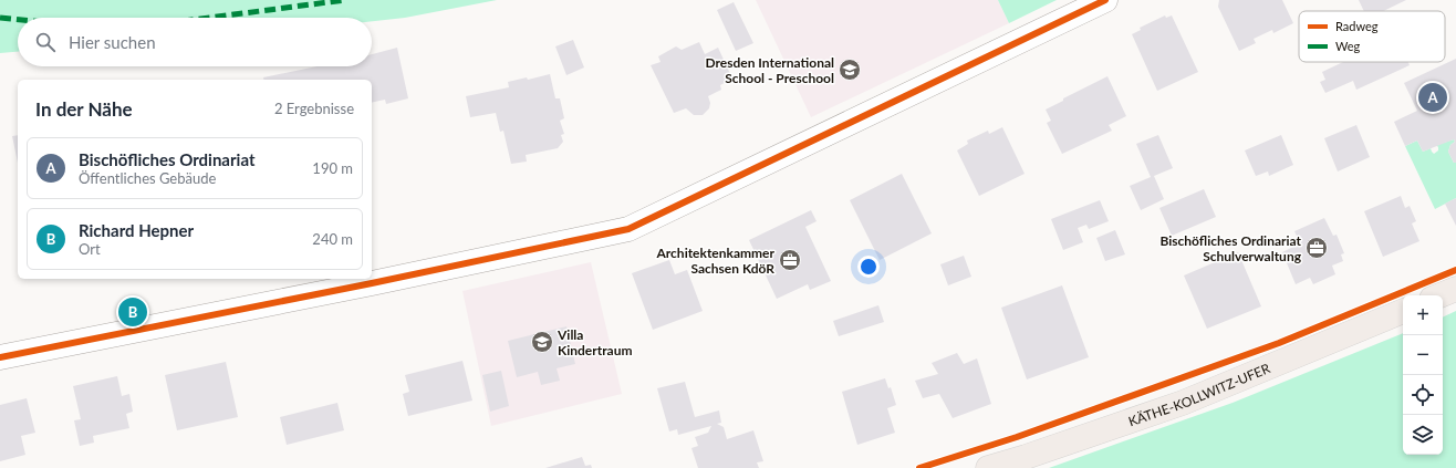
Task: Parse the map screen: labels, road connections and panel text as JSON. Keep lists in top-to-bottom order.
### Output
{
  "streets": {
    "main road": ["KÄTHE-KOLLWITZ-UFER"]
  },
  "places": {
    "school or university": ["Dresden International School - Preschool", "Villa Kindertraum"],
    "office": ["Bischöfliches Ordinariat Schulverwaltung", "Architektenkammer Sachsen KdöR"]
  },
  "legend": ["Radweg", "Weg"],
  "page": {
    "search": "Hier suchen",
    "heading": ["In der Nähe", "2 Ergebnisse"],
    "pins": ["A", "B"],
    "list": [
      {
        "mark": "A",
        "name": "Bischöfliches Ordinariat",
        "note": "Öffentliches Gebäude",
        "value": "190 m"
      },
      {
        "mark": "B",
        "name": "Richard Hepner",
        "note": "Ort",
        "value": "240 m"
      }
    ],
    "map_buttons": ["+", "−"]
  }
}
